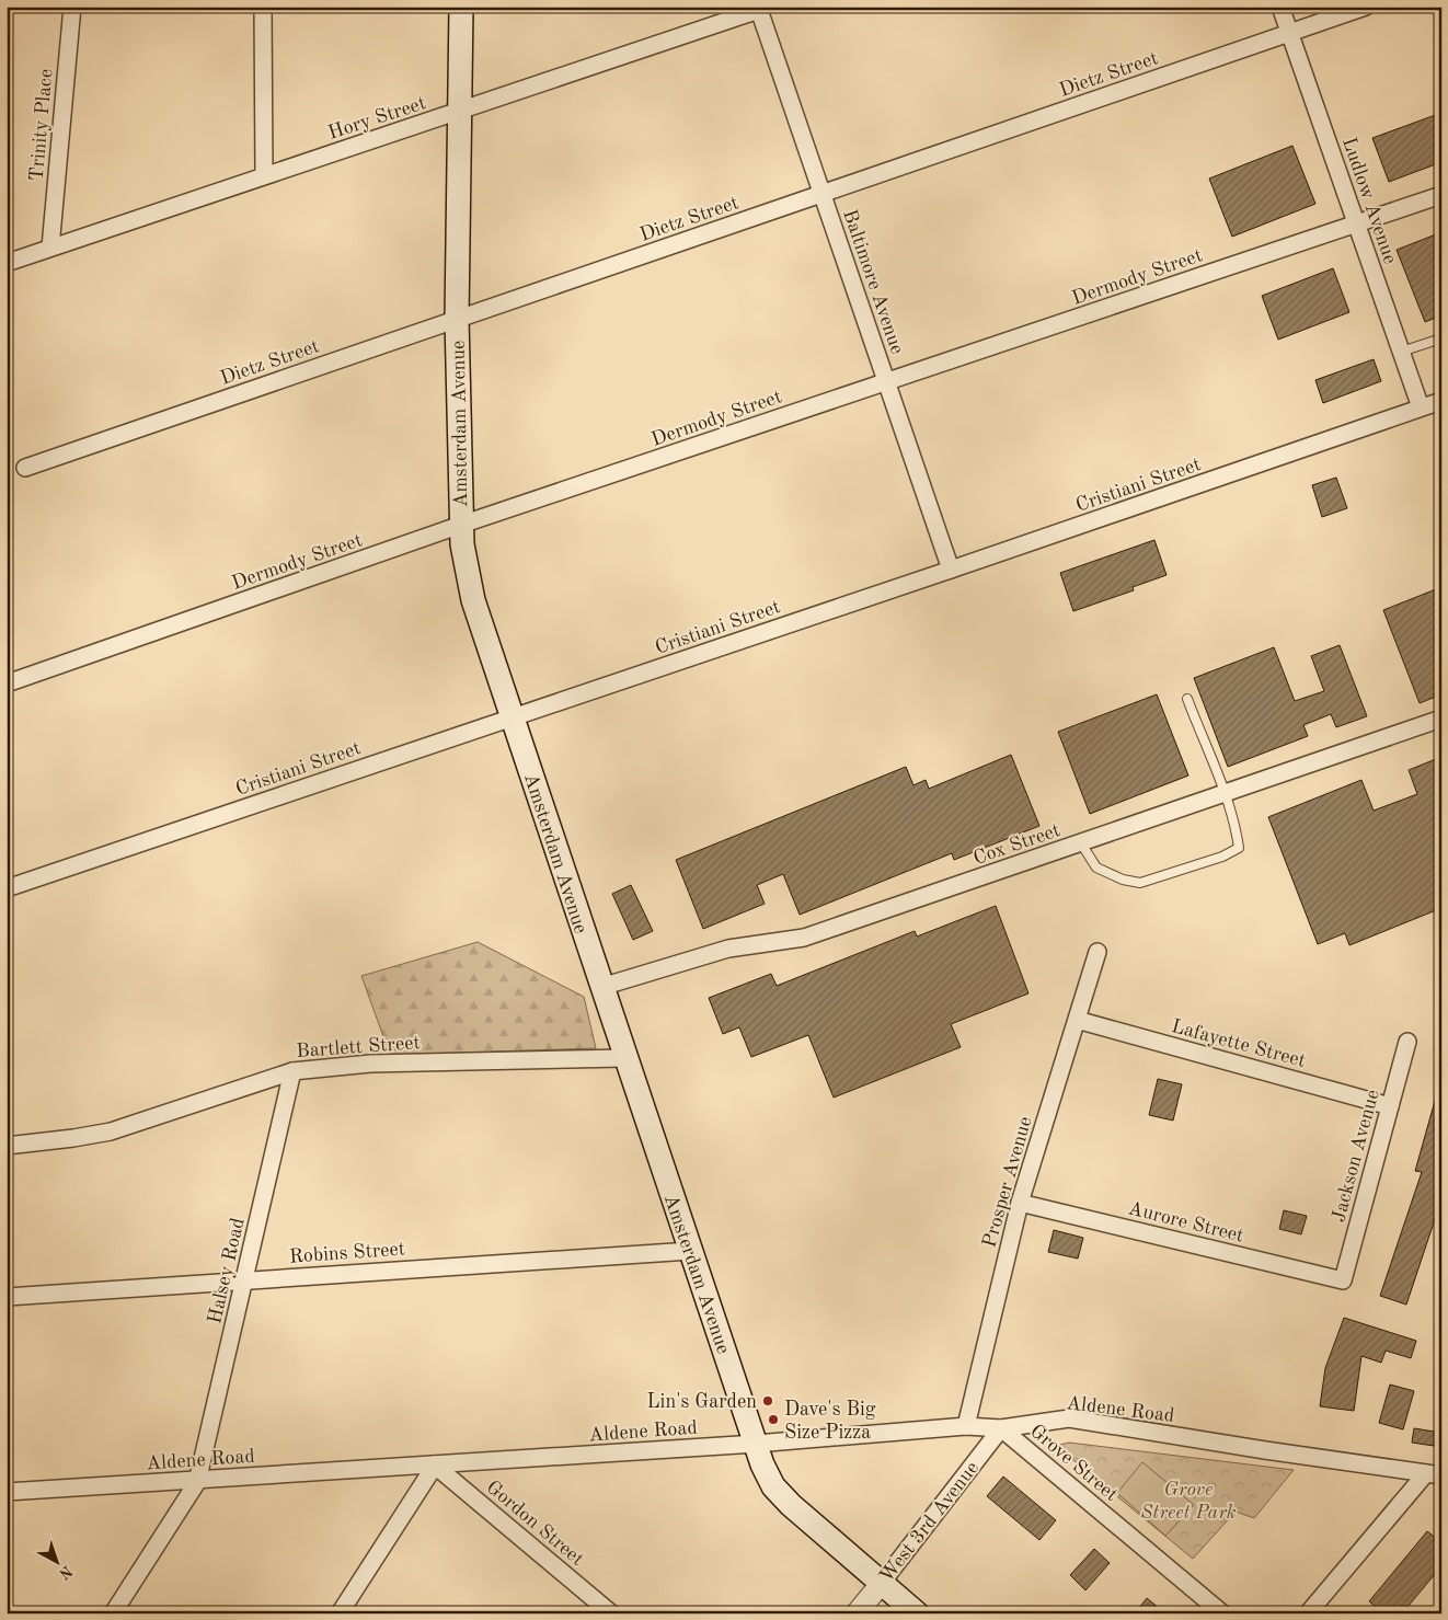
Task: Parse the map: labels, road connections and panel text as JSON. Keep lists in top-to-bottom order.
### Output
{
  "streets": {
    "main road": ["Amsterdam Avenue"],
    "street": [
      "Dietz Street",
      "Hory Street",
      "Trinity Place",
      "Ludlow Avenue",
      "Dermody Street",
      "Baltimore Avenue",
      "Cristiani Street",
      "Cox Street",
      "Lafayette Street",
      "Bartlett Street",
      "Jackson Avenue",
      "Prosper Avenue",
      "Aurore Street",
      "Robins Street",
      "Halsey Road",
      "Aldene Road",
      "Grove Street",
      "West 3rd Avenue",
      "Gordon Street"
    ]
  },
  "crossings": [
    ["Dietz Street", "Ludlow Avenue"],
    ["Dietz Street", "Baltimore Avenue"],
    ["Dietz Street", "Amsterdam Avenue"],
    ["Hory Street", "Trinity Place"],
    ["Hory Street", "Baltimore Avenue"],
    ["Hory Street", "Amsterdam Avenue"],
    ["Ludlow Avenue", "Dermody Street"],
    ["Ludlow Avenue", "Cristiani Street"],
    ["Dermody Street", "Baltimore Avenue"],
    ["Dermody Street", "Amsterdam Avenue"],
    ["Baltimore Avenue", "Cristiani Street"],
    ["Amsterdam Avenue", "Cristiani Street"],
    ["Amsterdam Avenue", "Cox Street"],
    ["Amsterdam Avenue", "Bartlett Street"],
    ["Amsterdam Avenue", "Robins Street"],
    ["Amsterdam Avenue", "Aldene Road"],
    ["Amsterdam Avenue", "West 3rd Avenue"],
    ["Lafayette Street", "Jackson Avenue"],
    ["Lafayette Street", "Prosper Avenue"],
    ["Bartlett Street", "Halsey Road"],
    ["Jackson Avenue", "Aurore Street"],
    ["Prosper Avenue", "Aurore Street"],
    ["Prosper Avenue", "Aldene Road"],
    ["Robins Street", "Halsey Road"],
    ["Halsey Road", "Aldene Road"],
    ["Aldene Road", "Grove Street"],
    ["Aldene Road", "West 3rd Avenue"],
    ["Aldene Road", "Gordon Street"],
    ["Grove Street", "West 3rd Avenue"]
  ],
  "parks": ["Grove Street Park"],
  "places": ["Lin's Garden", "Dave's Big Size Pizza"],
  "north": "bottom right"
}
